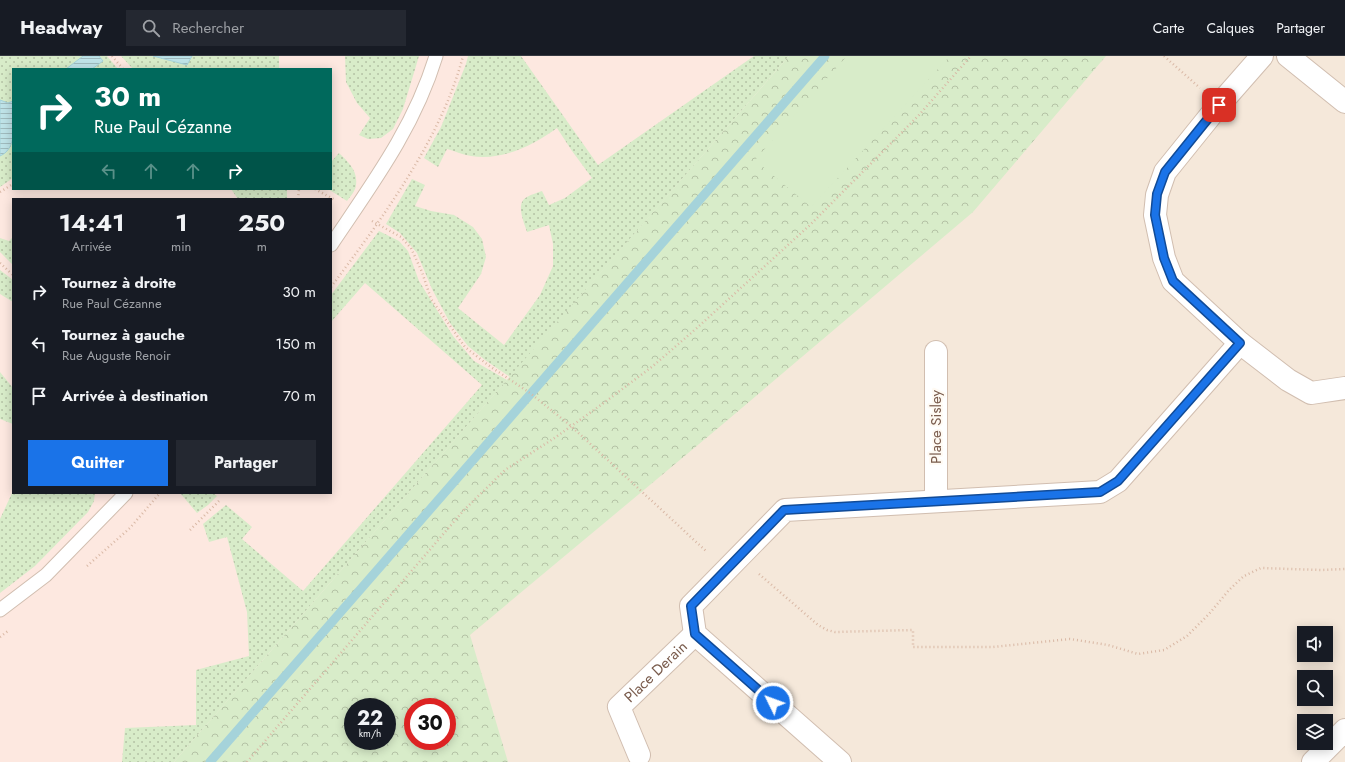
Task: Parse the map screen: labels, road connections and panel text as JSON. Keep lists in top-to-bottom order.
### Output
{
  "streets": {
    "street": ["Place Sisley", "Place Derain"]
  },
  "page": {
    "header": "Headway",
    "search": "Rechercher",
    "nav": ["Carte", "Calques", "Partager"],
    "turn": ["30 m", "Rue Paul Cézanne"],
    "eta": [
      "14:41",
      "Arrivée",
      "1",
      "min",
      "250",
      "m"
    ],
    "list": [
      {
        "name": "Tournez à droite",
        "note": "Rue Paul Cézanne",
        "value": "30 m"
      },
      {
        "name": "Tournez à gauche",
        "note": "Rue Auguste Renoir",
        "value": "150 m"
      },
      {
        "name": "Arrivée à destination",
        "value": "70 m"
      }
    ],
    "buttons": ["Quitter", "Partager"],
    "speed": "22 km/h",
    "limit": "30"
  }
}
